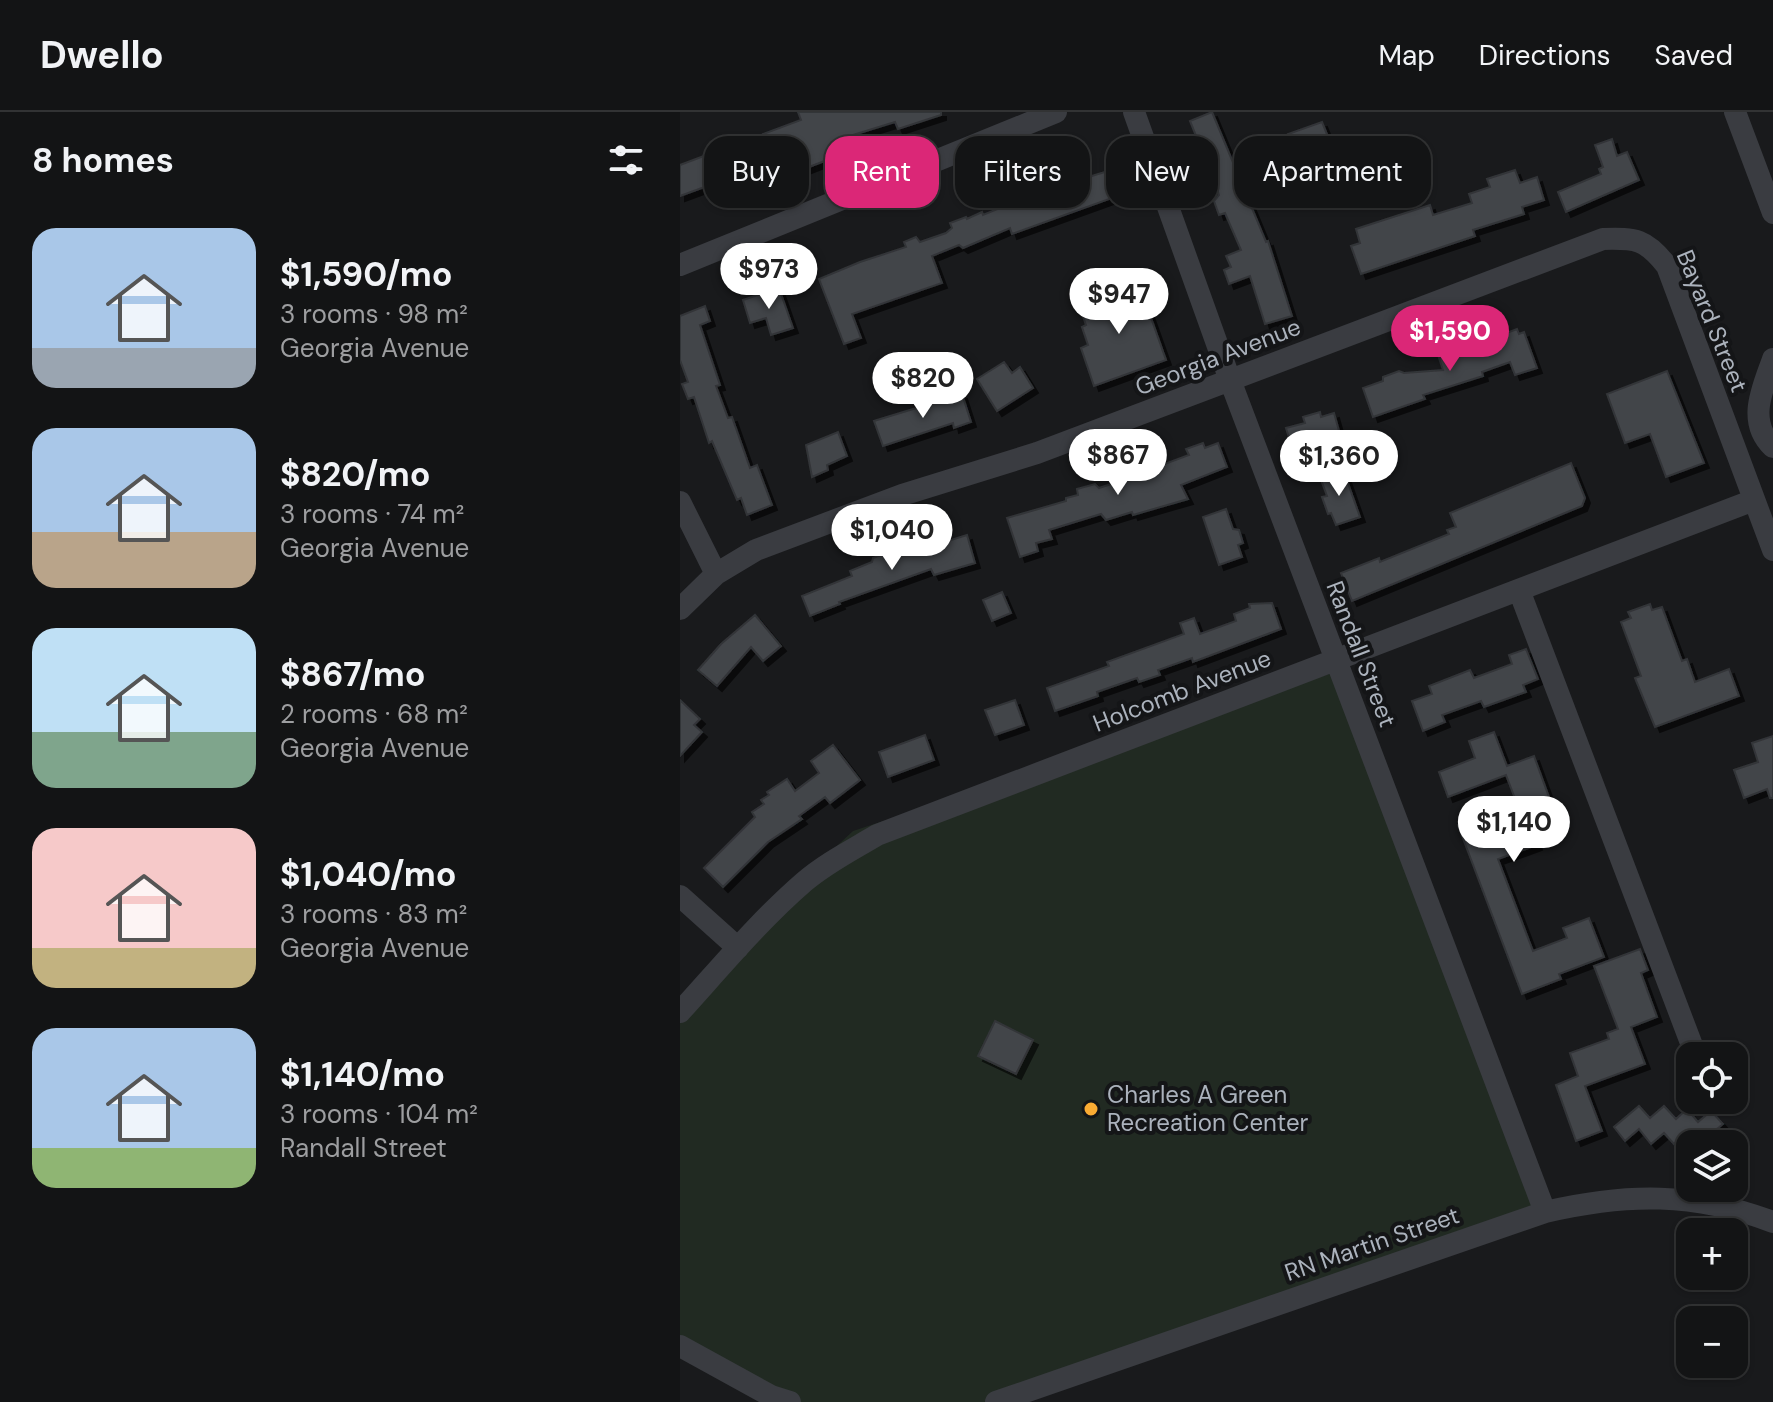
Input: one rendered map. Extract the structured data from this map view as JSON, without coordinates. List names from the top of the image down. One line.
{"streets":{"street":["Bayard Street","Georgia Avenue","Randall Street","Holcomb Avenue","RN Martin Street"]},"crossings":[["Bayard Street","Georgia Avenue"],["Bayard Street","Holcomb Avenue"],["Georgia Avenue","Randall Street"],["Randall Street","Holcomb Avenue"],["Randall Street","RN Martin Street"]],"places":["Charles A Green Recreation Center"],"page":{"header":"Dwello","nav":["Map","Directions","Saved"],"heading":"8 homes","chip":["Buy","Rent","Filters","New","Apartment"],"list":[{"name":"$1,590/mo","note":"3 rooms · 98 m² · Georgia Avenue"},{"name":"$820/mo","note":"3 rooms · 74 m² · Georgia Avenue"},{"name":"$867/mo","note":"2 rooms · 68 m² · Georgia Avenue"},{"name":"$1,040/mo","note":"3 rooms · 83 m² · Georgia Avenue"},{"name":"$1,140/mo","note":"3 rooms · 104 m² · Randall Street"}],"price":["$973","$947","$1,590","$820","$867","$1,360","$1,040","$1,140"],"map_buttons":["+","−"]}}
